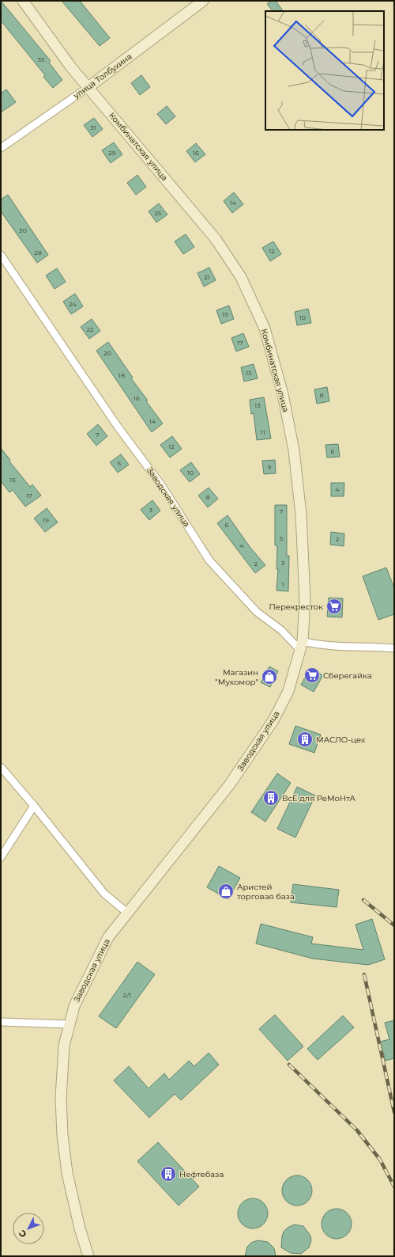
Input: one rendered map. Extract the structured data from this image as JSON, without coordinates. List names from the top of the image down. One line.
{"streets":{"main road":["улица Толбухина","Комбинатская улица","Заводская улица"]},"crossings":[["улица Толбухина","Комбинатская улица"],["Комбинатская улица","Заводская улица"]],"places":{"supermarket":["Перекресток","Сберегайка"],"shop":["Магазин \"Мухомор\"","Аристей торговая база"],"building":["МАСЛО-цех","ВсЁ для РеМоНтА","Нефтебаза"]},"house_numbers":["35","31","29","16","14","25","30","12","28","21","24","19","10","22","17","20","15","18","8","16","13","14","11","7","12","6","5","9","10","15","4","17","8","3","7","19","6","5","2","4","3","2","1","2/1"],"north":"bottom left"}
